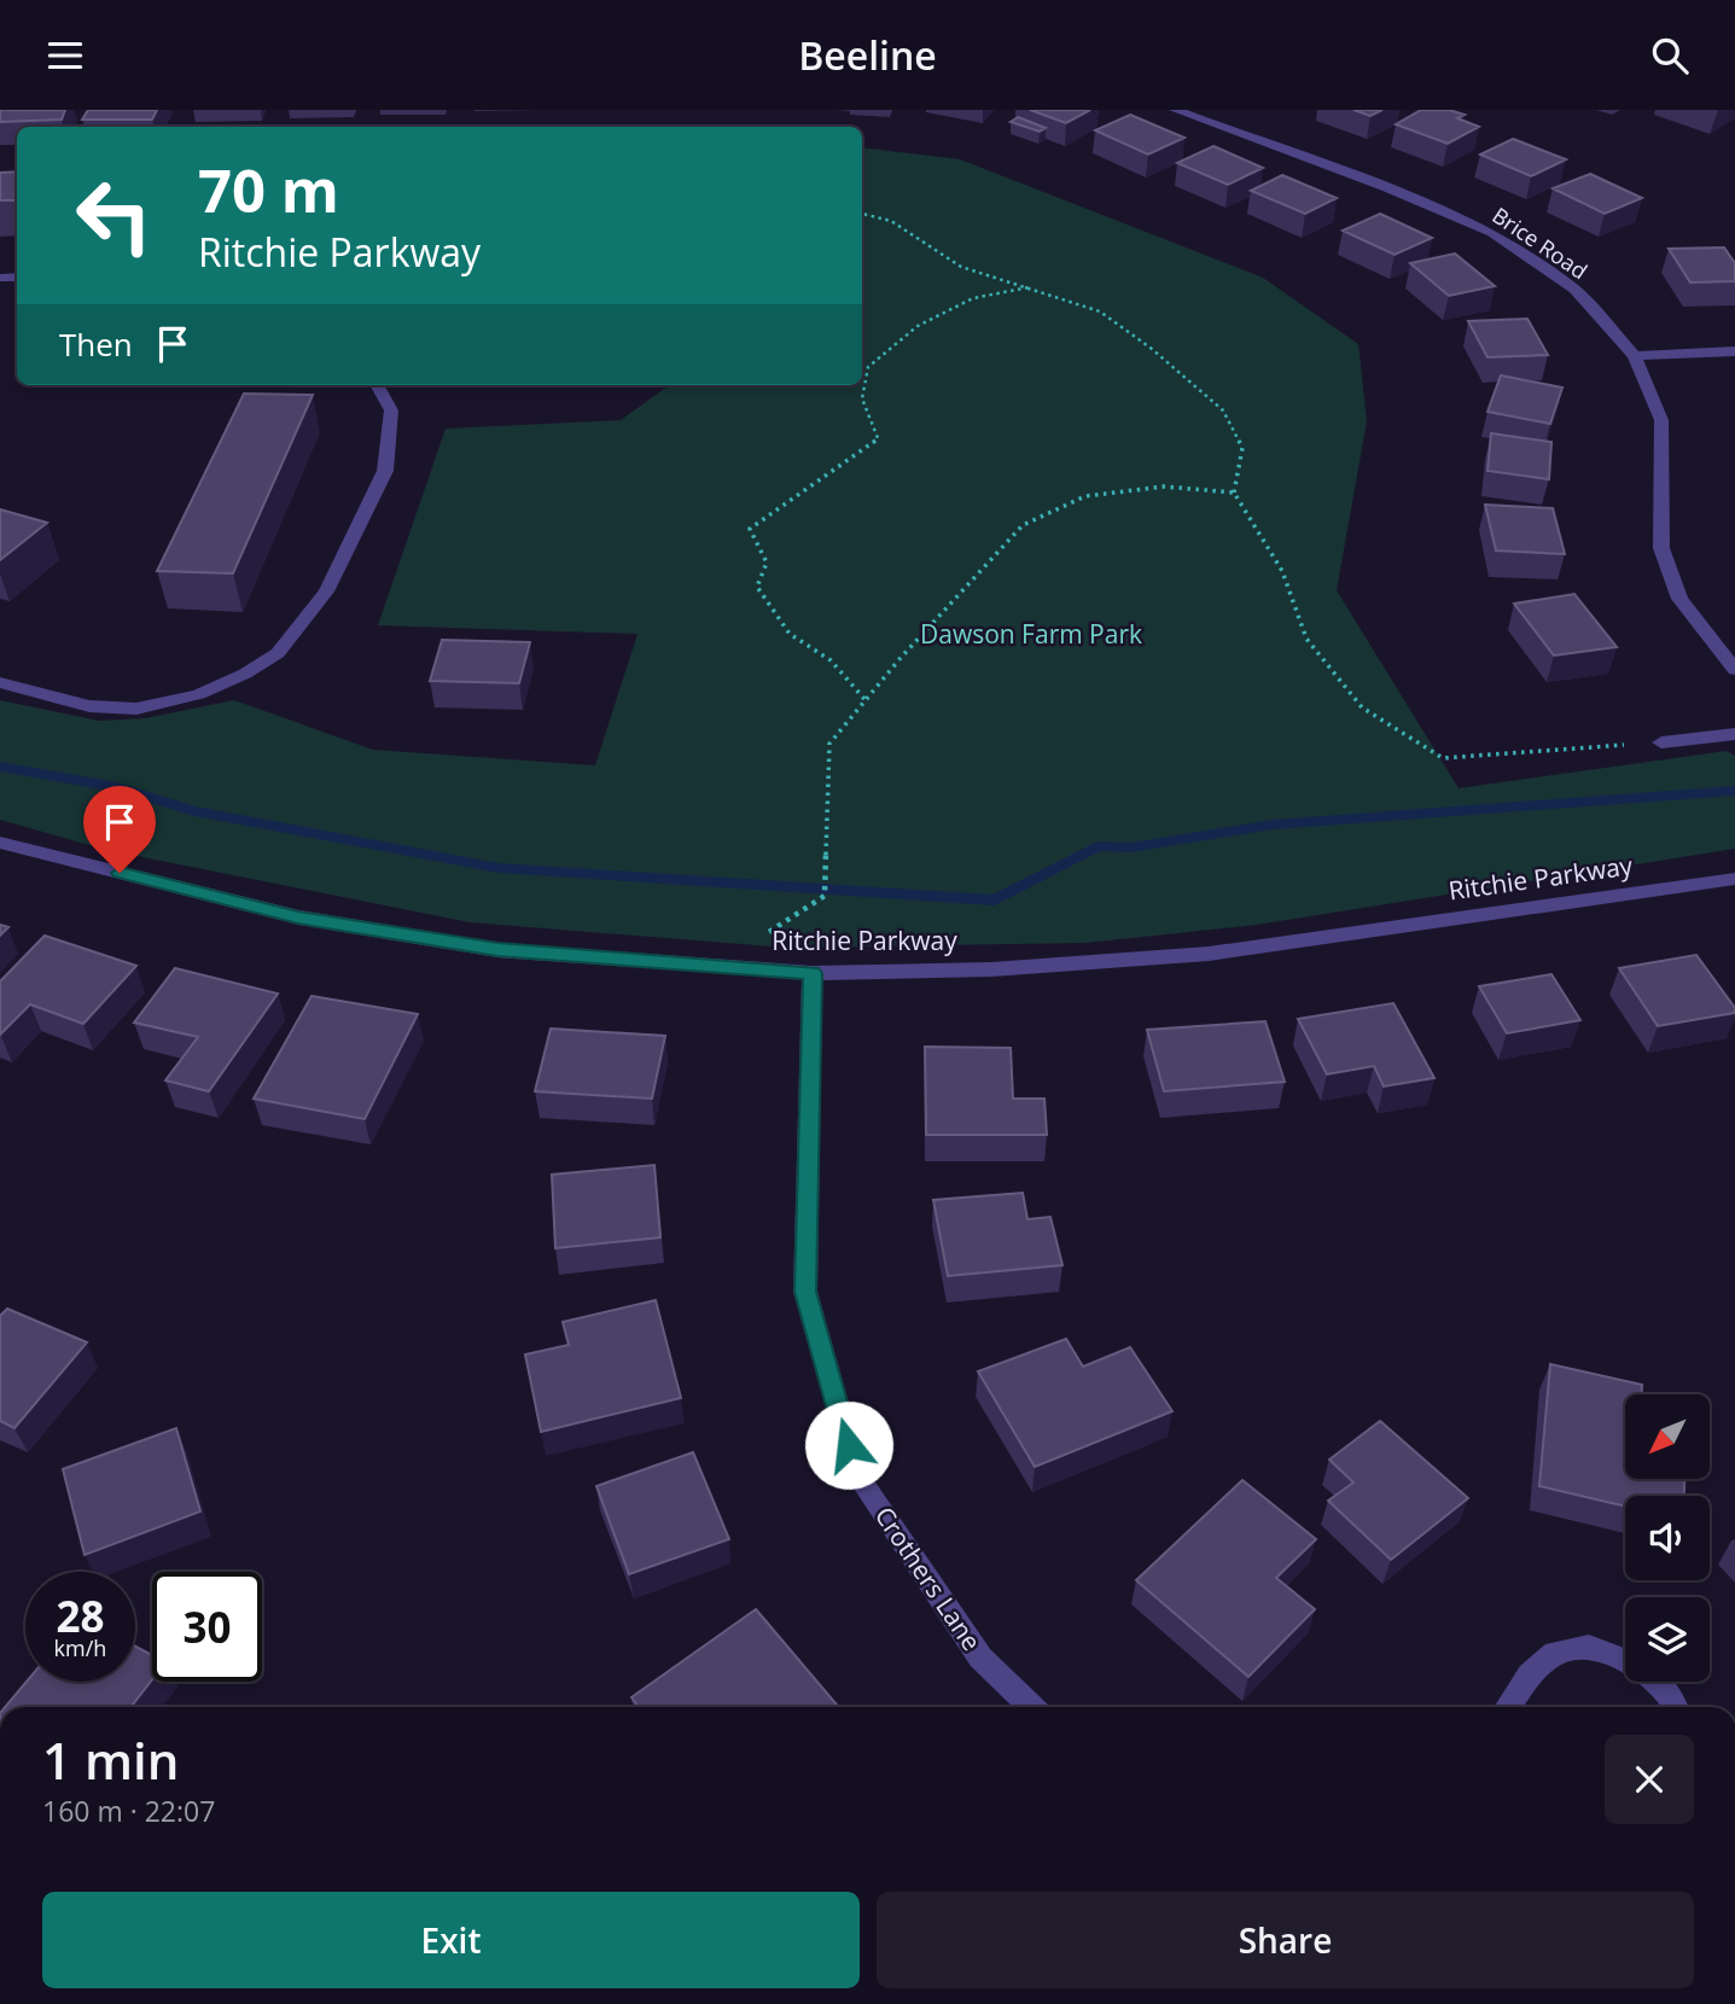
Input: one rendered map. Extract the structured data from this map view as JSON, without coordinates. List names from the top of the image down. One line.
{"streets":{"street":["Brice Road","Ritchie Parkway","Crothers Lane"]},"crossings":[["Ritchie Parkway","Crothers Lane"]],"parks":["Dawson Farm Park"],"north":"bottom left","page":{"header":"Beeline","turn":["70 m","Ritchie Parkway"],"then":"Then","speed":"28 km/h","limit":"30","heading":["1 min","160 m · 22:07"],"buttons":["Exit","Share"]}}
